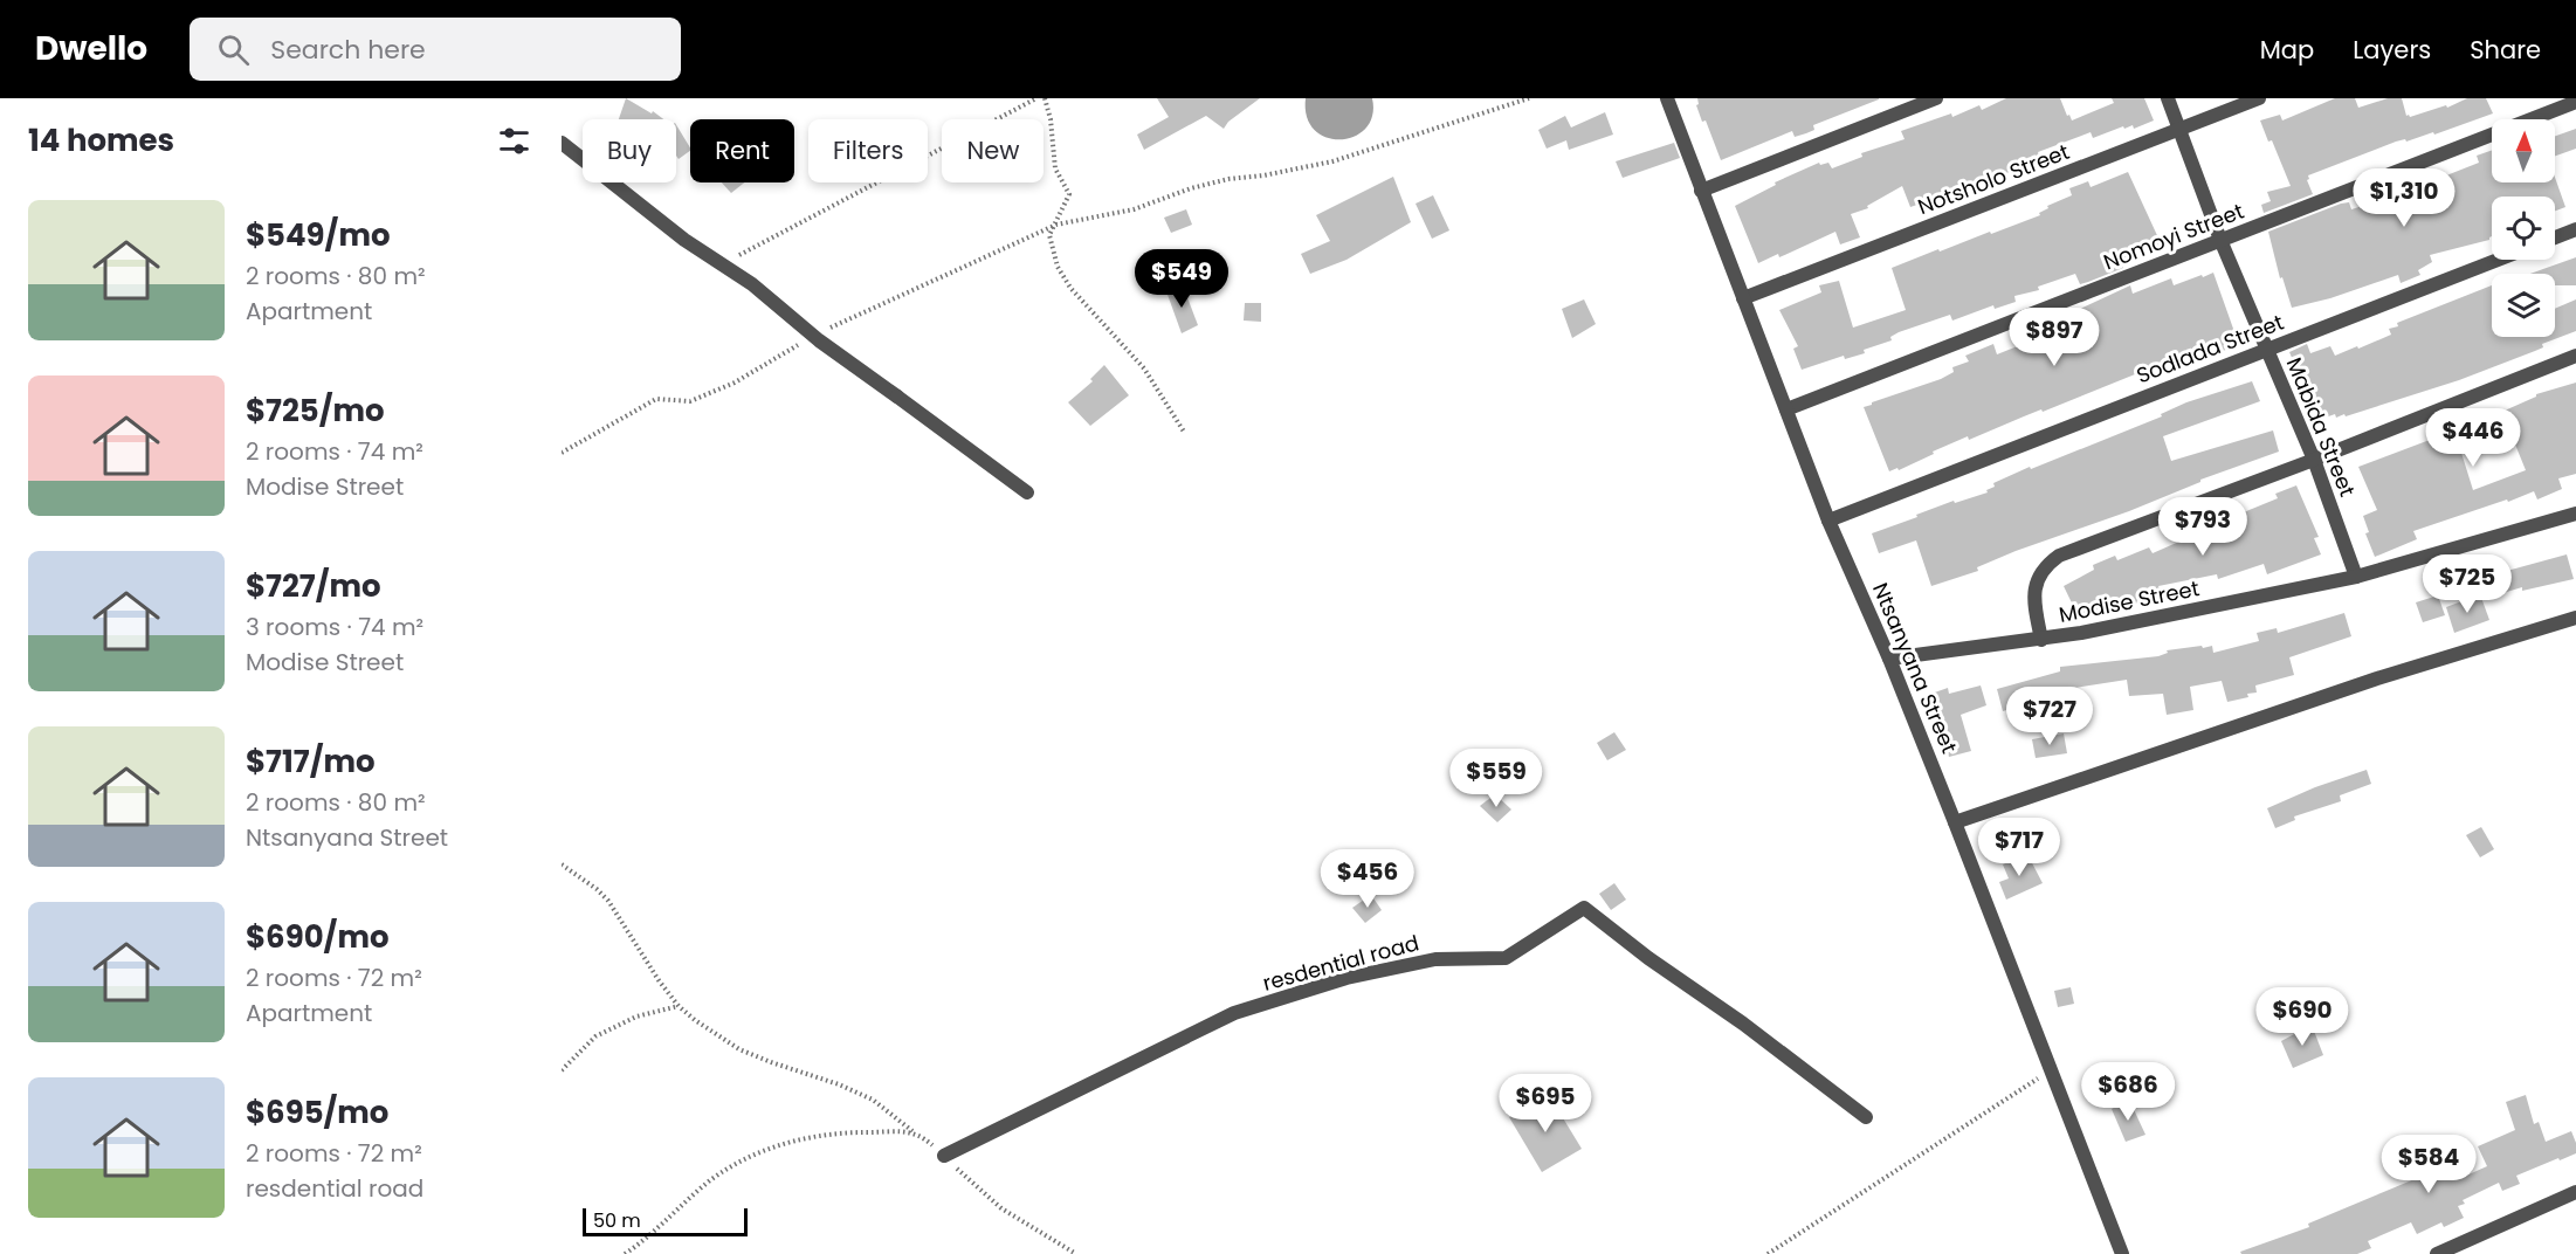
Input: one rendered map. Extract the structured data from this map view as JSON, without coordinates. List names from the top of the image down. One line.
{"streets":{"street":["Notsholo Street","Nomoyi Street","Sodlada Street","Mabida Street","Modise Street","Ntsanyana Street","resdential road"]},"crossings":[["Notsholo Street","Mabida Street"],["Notsholo Street","Ntsanyana Street"],["Nomoyi Street","Mabida Street"],["Nomoyi Street","Ntsanyana Street"],["Sodlada Street","Mabida Street"],["Sodlada Street","Ntsanyana Street"],["Mabida Street","Modise Street"],["Modise Street","Ntsanyana Street"]],"scale_bar":"50 m","north":"top","page":{"header":"Dwello","search":"Search here","nav":["Map","Layers","Share"],"heading":"14 homes","chip":["Buy","Rent","Filters","New"],"price":["$1,310","$549","$897","$446","$793","$725","$727","$559","$717","$456","$690","$686","$695","$584"],"list":[{"name":"$549/mo","note":"2 rooms · 80 m² · Apartment"},{"name":"$725/mo","note":"2 rooms · 74 m² · Modise Street"},{"name":"$727/mo","note":"3 rooms · 74 m² · Modise Street"},{"name":"$717/mo","note":"2 rooms · 80 m² · Ntsanyana Street"},{"name":"$690/mo","note":"2 rooms · 72 m² · Apartment"},{"name":"$695/mo","note":"2 rooms · 72 m² · resdential road"}],"scale":"50 m"}}
